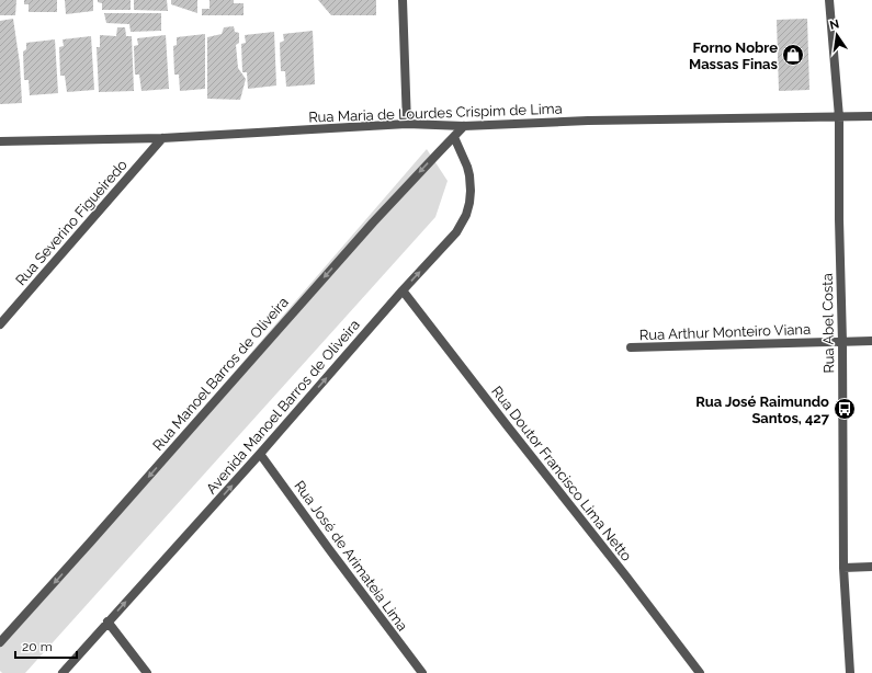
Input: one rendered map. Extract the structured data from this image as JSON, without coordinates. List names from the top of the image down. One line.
{"streets":{"street":["Rua Maria de Lourdes Crispim de Lima","Rua Severino Figueiredo","Rua Abel Costa","Rua Arthur Monteiro Viana","Rua Manoel Barros de Oliveira","Avenida Manoel Barros de Oliveira","Rua Doutor Francisco Lima Netto","Rua José de Arimateia Lima"]},"crossings":[["Rua Maria de Lourdes Crispim de Lima","Rua Severino Figueiredo"],["Rua Maria de Lourdes Crispim de Lima","Rua Abel Costa"],["Rua Maria de Lourdes Crispim de Lima","Rua Manoel Barros de Oliveira"],["Rua Abel Costa","Rua Arthur Monteiro Viana"],["Rua Manoel Barros de Oliveira","Avenida Manoel Barros de Oliveira"],["Avenida Manoel Barros de Oliveira","Rua Doutor Francisco Lima Netto"],["Avenida Manoel Barros de Oliveira","Rua José de Arimateia Lima"]],"one_way":["Rua Manoel Barros de Oliveira","Avenida Manoel Barros de Oliveira"],"places":{"shop":["Forno Nobre Massas Finas"],"bus stop":["Rua José Raimundo Santos, 427"]},"scale_bar":"20 m","north":"top"}
